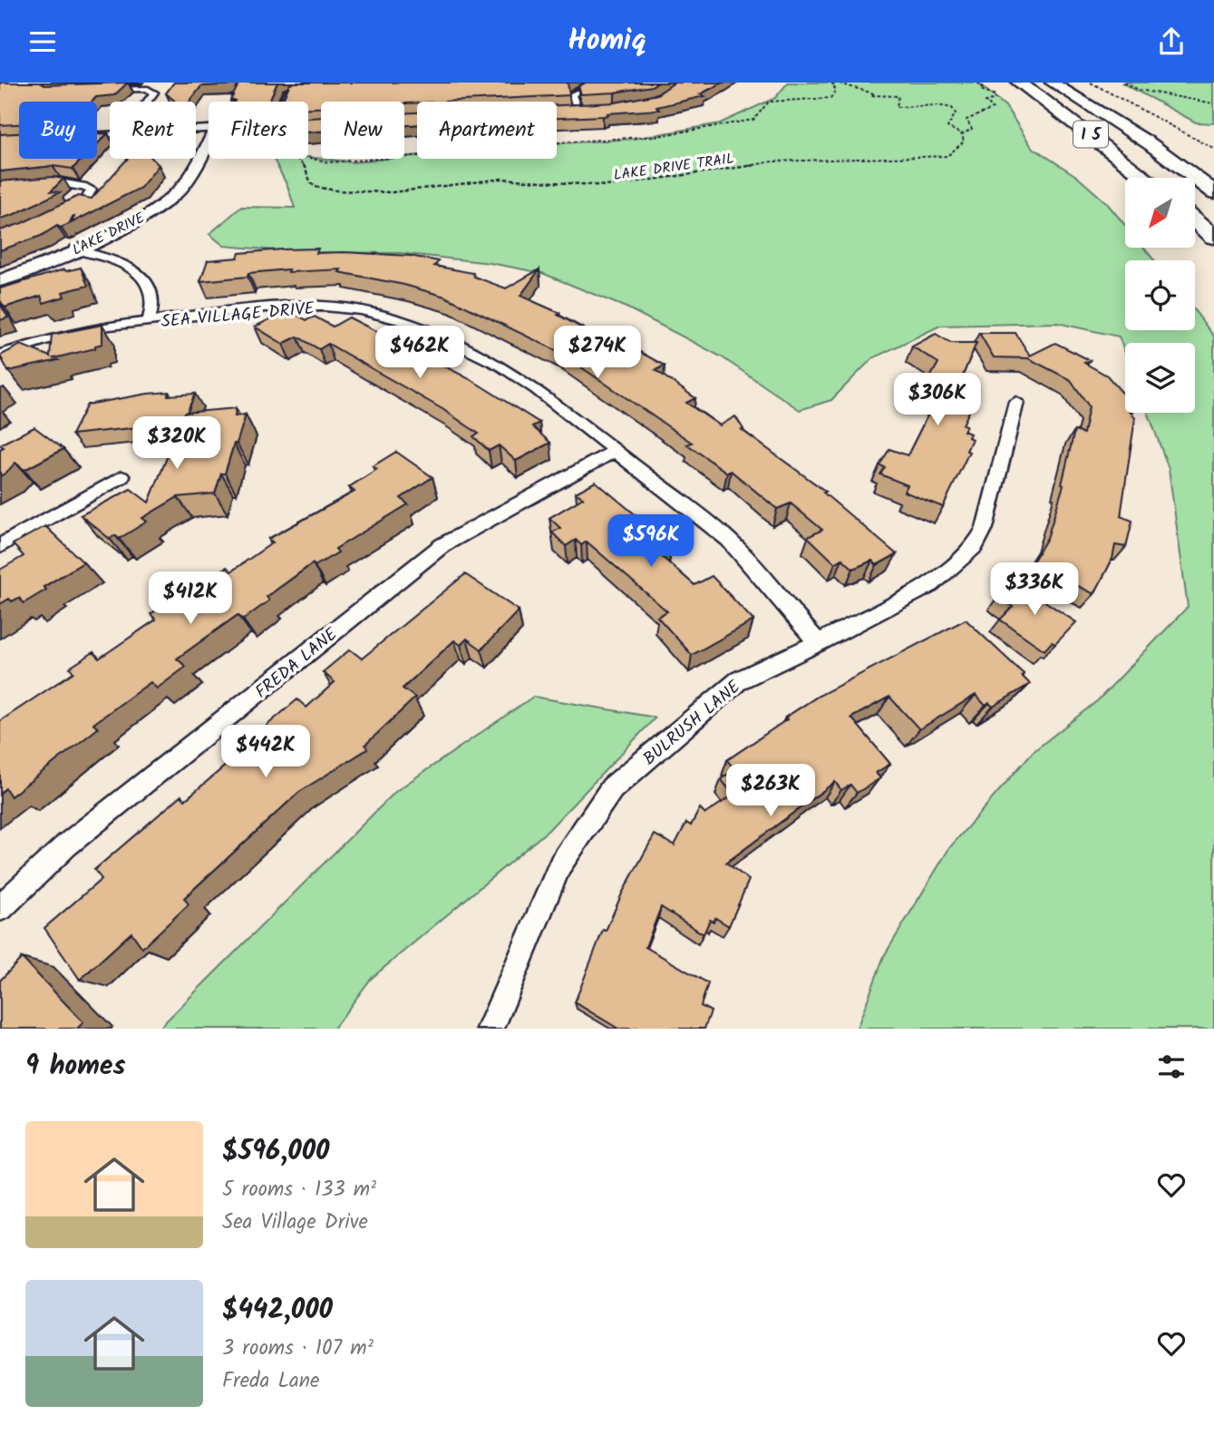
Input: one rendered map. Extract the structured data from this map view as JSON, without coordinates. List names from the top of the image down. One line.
{"streets":{"highway":["I 5"],"street":["LAKE DRIVE","SEA VILLAGE DRIVE","FREDA LANE","BULRUSH LANE"],"path":["LAKE DRIVE TRAIL"]},"crossings":[["SEA VILLAGE DRIVE","FREDA LANE"],["SEA VILLAGE DRIVE","BULRUSH LANE"]],"north":"bottom left","page":{"header":"Homiq","chip":["Buy","Rent","Filters","New","Apartment"],"price":["$462K","$274K","$306K","$320K","$596K","$336K","$412K","$442K","$263K"],"heading":"9 homes","list":[{"name":"$596,000","note":"5 rooms · 133 m² · Sea Village Drive"},{"name":"$442,000","note":"3 rooms · 107 m² · Freda Lane"}]}}
